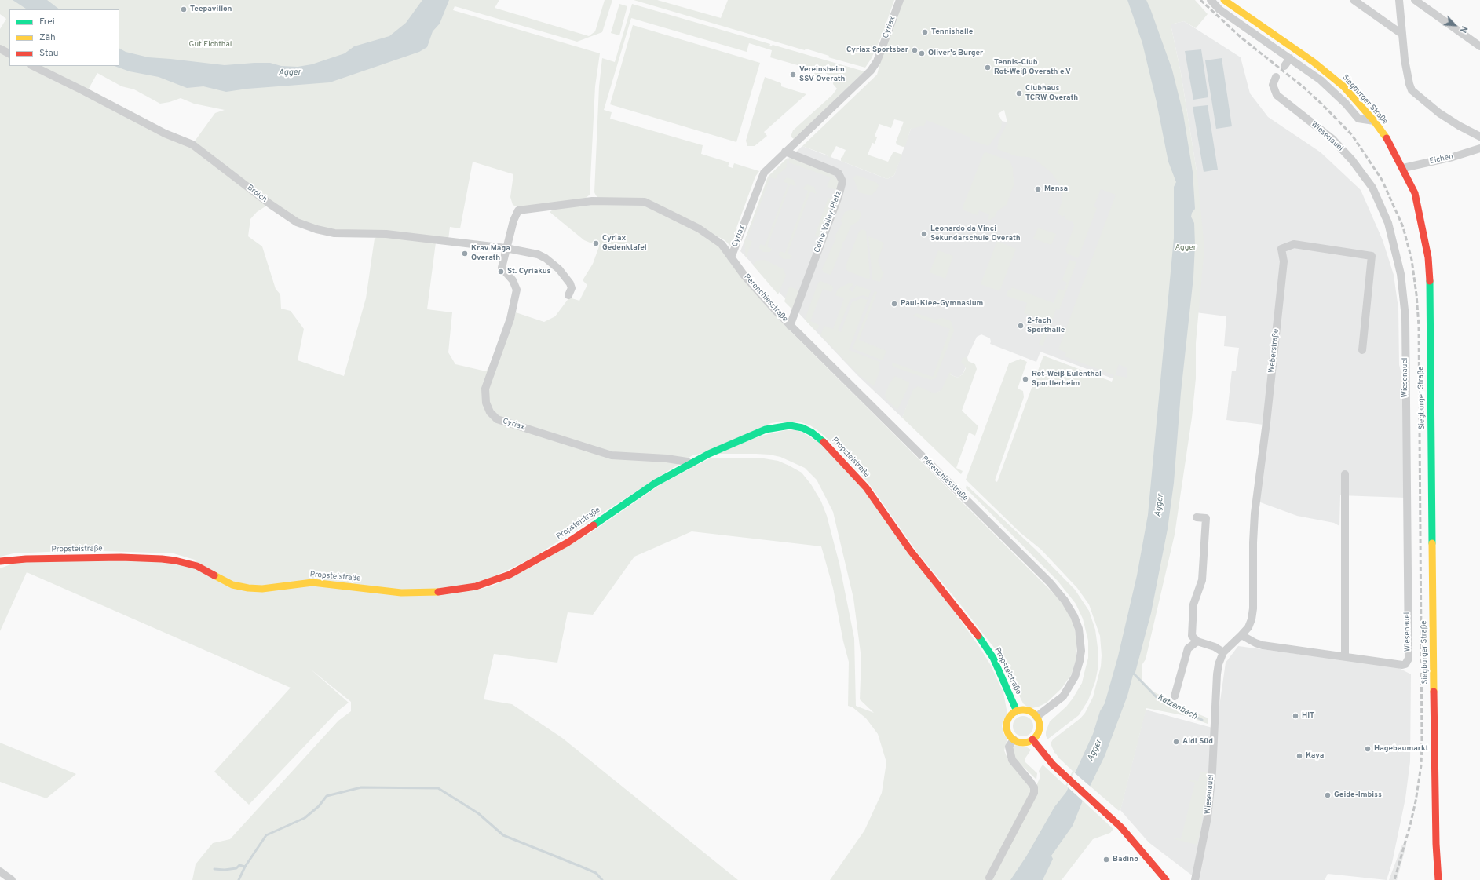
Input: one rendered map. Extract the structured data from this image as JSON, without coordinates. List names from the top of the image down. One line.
{"streets":{"street":["Cyriax","Siegburger Straße","Wiesenauel","Eichen","Broich","Colne-Valley-Platz","Pérenchiesstraße","Weberstraße","Propsteistraße"]},"crossings":[["Cyriax","Broich"],["Cyriax","Colne-Valley-Platz"],["Cyriax","Pérenchiesstraße"],["Cyriax","Propsteistraße"],["Siegburger Straße","Eichen"],["Wiesenauel","Weberstraße"],["Colne-Valley-Platz","Pérenchiesstraße"],["Pérenchiesstraße","Propsteistraße"]],"water":["Agger","Katzenbach"],"parks":["Gut Eichthal","Agger"],"places":["Teepavillon","Tennishalle","Cyriax Sportsbar","Oliver's Burger","Tennis-Club Rot-Weiß Overath e.V","Vereinsheim SSV Overath","Clubhaus TCRW Overath","Mensa","Leonardo da Vinci Sekundarschule Overath","Cyriax Gedenktafel","Krav Maga Overath","St. Cyriakus","Paul-Klee-Gymnasium","2-fach Sporthalle","Rot-Weiß Eulenthal Sportlerheim","HIT","Aldi Süd","Hagebaumarkt","Kaya","Geide-Imbiss","Badino"],"legend":["Frei","Zäh","Stau"],"north":"bottom right"}
